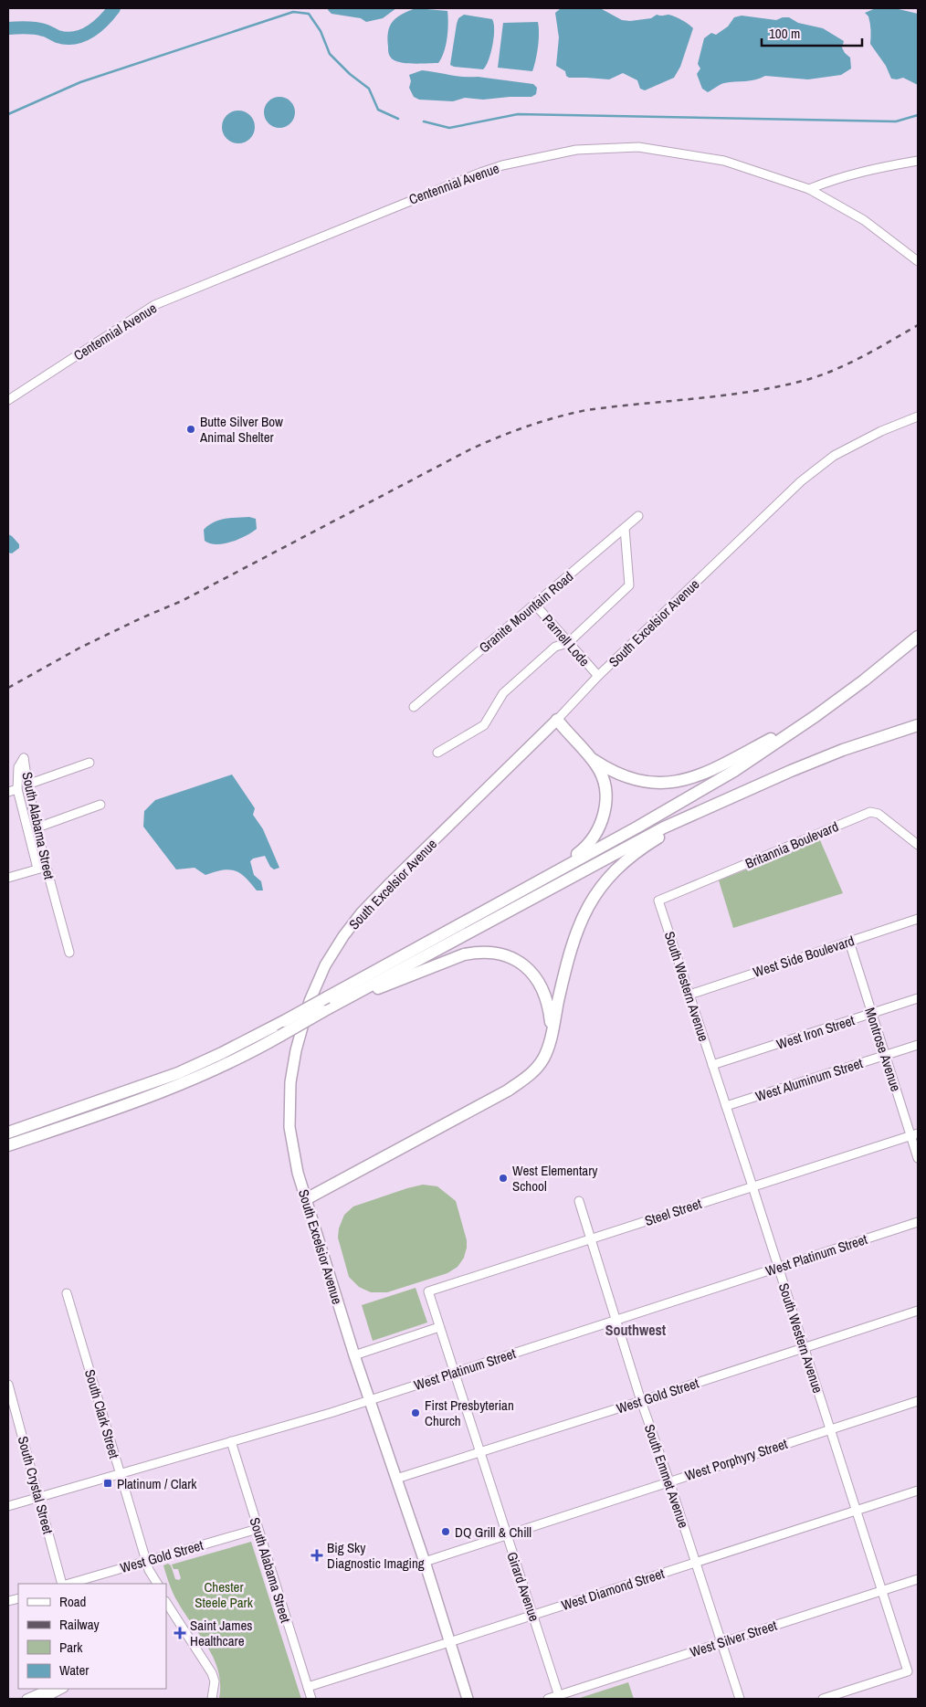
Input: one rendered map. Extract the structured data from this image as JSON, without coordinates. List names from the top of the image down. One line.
{"streets":{"main road":["South Excelsior Avenue"],"street":["Centennial Avenue","Granite Mountain Road","Parnell Lode","South Alabama Street","Britannia Boulevard","West Side Boulevard","South Western Avenue","West Iron Street","Montrose Avenue","West Aluminum Street","Steel Street","West Platinum Street","West Gold Street","South Clark Street","West Porphyry Street","South Emmet Avenue","South Crystal Street","Girard Avenue","West Diamond Street","West Silver Street"]},"crossings":[["Granite Mountain Road","Parnell Lode"],["South Excelsior Avenue","Parnell Lode"],["South Excelsior Avenue","West Platinum Street"],["South Excelsior Avenue","West Gold Street"],["South Excelsior Avenue","West Porphyry Street"],["South Excelsior Avenue","West Diamond Street"],["South Alabama Street","West Platinum Street"],["South Alabama Street","West Gold Street"],["South Alabama Street","West Diamond Street"],["Britannia Boulevard","South Western Avenue"],["West Side Boulevard","South Western Avenue"],["West Side Boulevard","Montrose Avenue"],["South Western Avenue","West Iron Street"],["South Western Avenue","West Aluminum Street"],["South Western Avenue","Steel Street"],["South Western Avenue","West Platinum Street"],["South Western Avenue","West Gold Street"],["South Western Avenue","West Porphyry Street"],["South Western Avenue","West Diamond Street"],["South Western Avenue","West Silver Street"],["West Iron Street","Montrose Avenue"],["Montrose Avenue","West Aluminum Street"],["Montrose Avenue","Steel Street"],["Steel Street","South Emmet Avenue"],["Steel Street","Girard Avenue"],["West Platinum Street","South Clark Street"],["West Platinum Street","South Emmet Avenue"],["West Platinum Street","South Crystal Street"],["West Platinum Street","Girard Avenue"],["West Gold Street","South Clark Street"],["West Gold Street","South Emmet Avenue"],["West Gold Street","Girard Avenue"],["West Porphyry Street","South Emmet Avenue"],["West Porphyry Street","Girard Avenue"],["South Emmet Avenue","West Diamond Street"],["South Emmet Avenue","West Silver Street"],["Girard Avenue","West Diamond Street"],["Girard Avenue","West Silver Street"]],"districts":["Southwest"],"parks":["Chester Steele Park"],"places":{"other":["Butte Silver Bow Animal Shelter","West Elementary School","First Presbyterian Church","DQ Grill & Chill"],"transit":["Platinum / Clark"],"health":["Big Sky Diagnostic Imaging","Saint James Healthcare"]},"legend":["Road","Railway","Park","Water"],"scale_bar":"100 m"}
